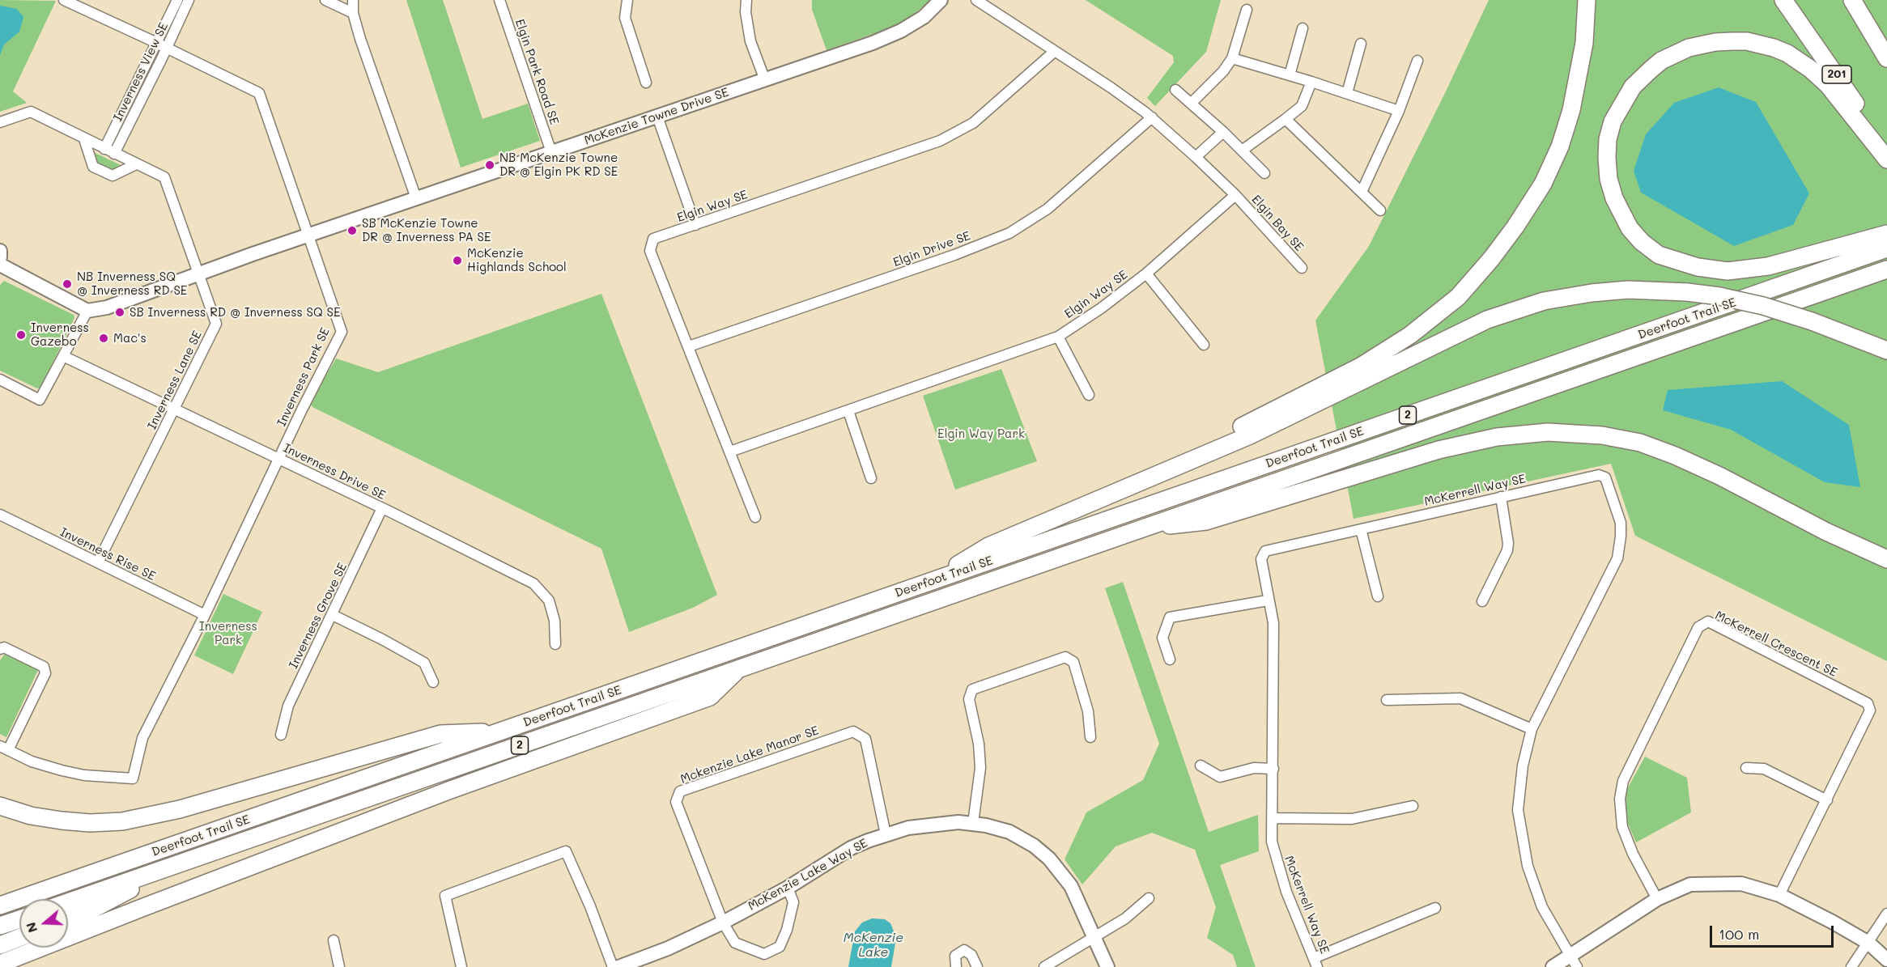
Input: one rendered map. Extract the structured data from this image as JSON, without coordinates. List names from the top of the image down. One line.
{"streets":{"highway":["201","Deerfoot Trail SE","2"],"street":["Inverness View SE","Elgin Park Road SE","McKenzie Towne Drive SE","Elgin Way SE","Elgin Bay SE","Elgin Drive SE","Inverness Park SE","Inverness Lane SE","Inverness Drive SE","McKerrell Way SE","Inverness Rise SE","Inverness Grove SE","McKerrell Crescent SE","Mckenzie Lake Manor SE","McKenzie Lake Way SE"]},"crossings":[["Inverness View SE","Inverness Park SE"],["Inverness View SE","Inverness Lane SE"],["Elgin Park Road SE","McKenzie Towne Drive SE"],["McKenzie Towne Drive SE","Inverness Park SE"],["McKenzie Towne Drive SE","Inverness Lane SE"],["Elgin Way SE","Elgin Bay SE"],["Elgin Way SE","Elgin Drive SE"],["Inverness Park SE","Inverness Drive SE"],["Inverness Park SE","Inverness Rise SE"],["Inverness Lane SE","Inverness Drive SE"],["Inverness Lane SE","Inverness Rise SE"],["Inverness Drive SE","Inverness Grove SE"],["Mckenzie Lake Manor SE","McKenzie Lake Way SE"]],"water":["McKenzie Lake"],"parks":["Elgin Way Park","Inverness Park"],"places":["NB McKenzie Towne DR @ Elgin PK RD SE","SB McKenzie Towne DR @ Inverness PA SE","McKenzie Highlands School","NB Inverness SQ @ Inverness RD SE","SB Inverness RD @ Inverness SQ SE","Inverness Gazebo","Mac's"],"scale_bar":"100 m","north":"left"}
